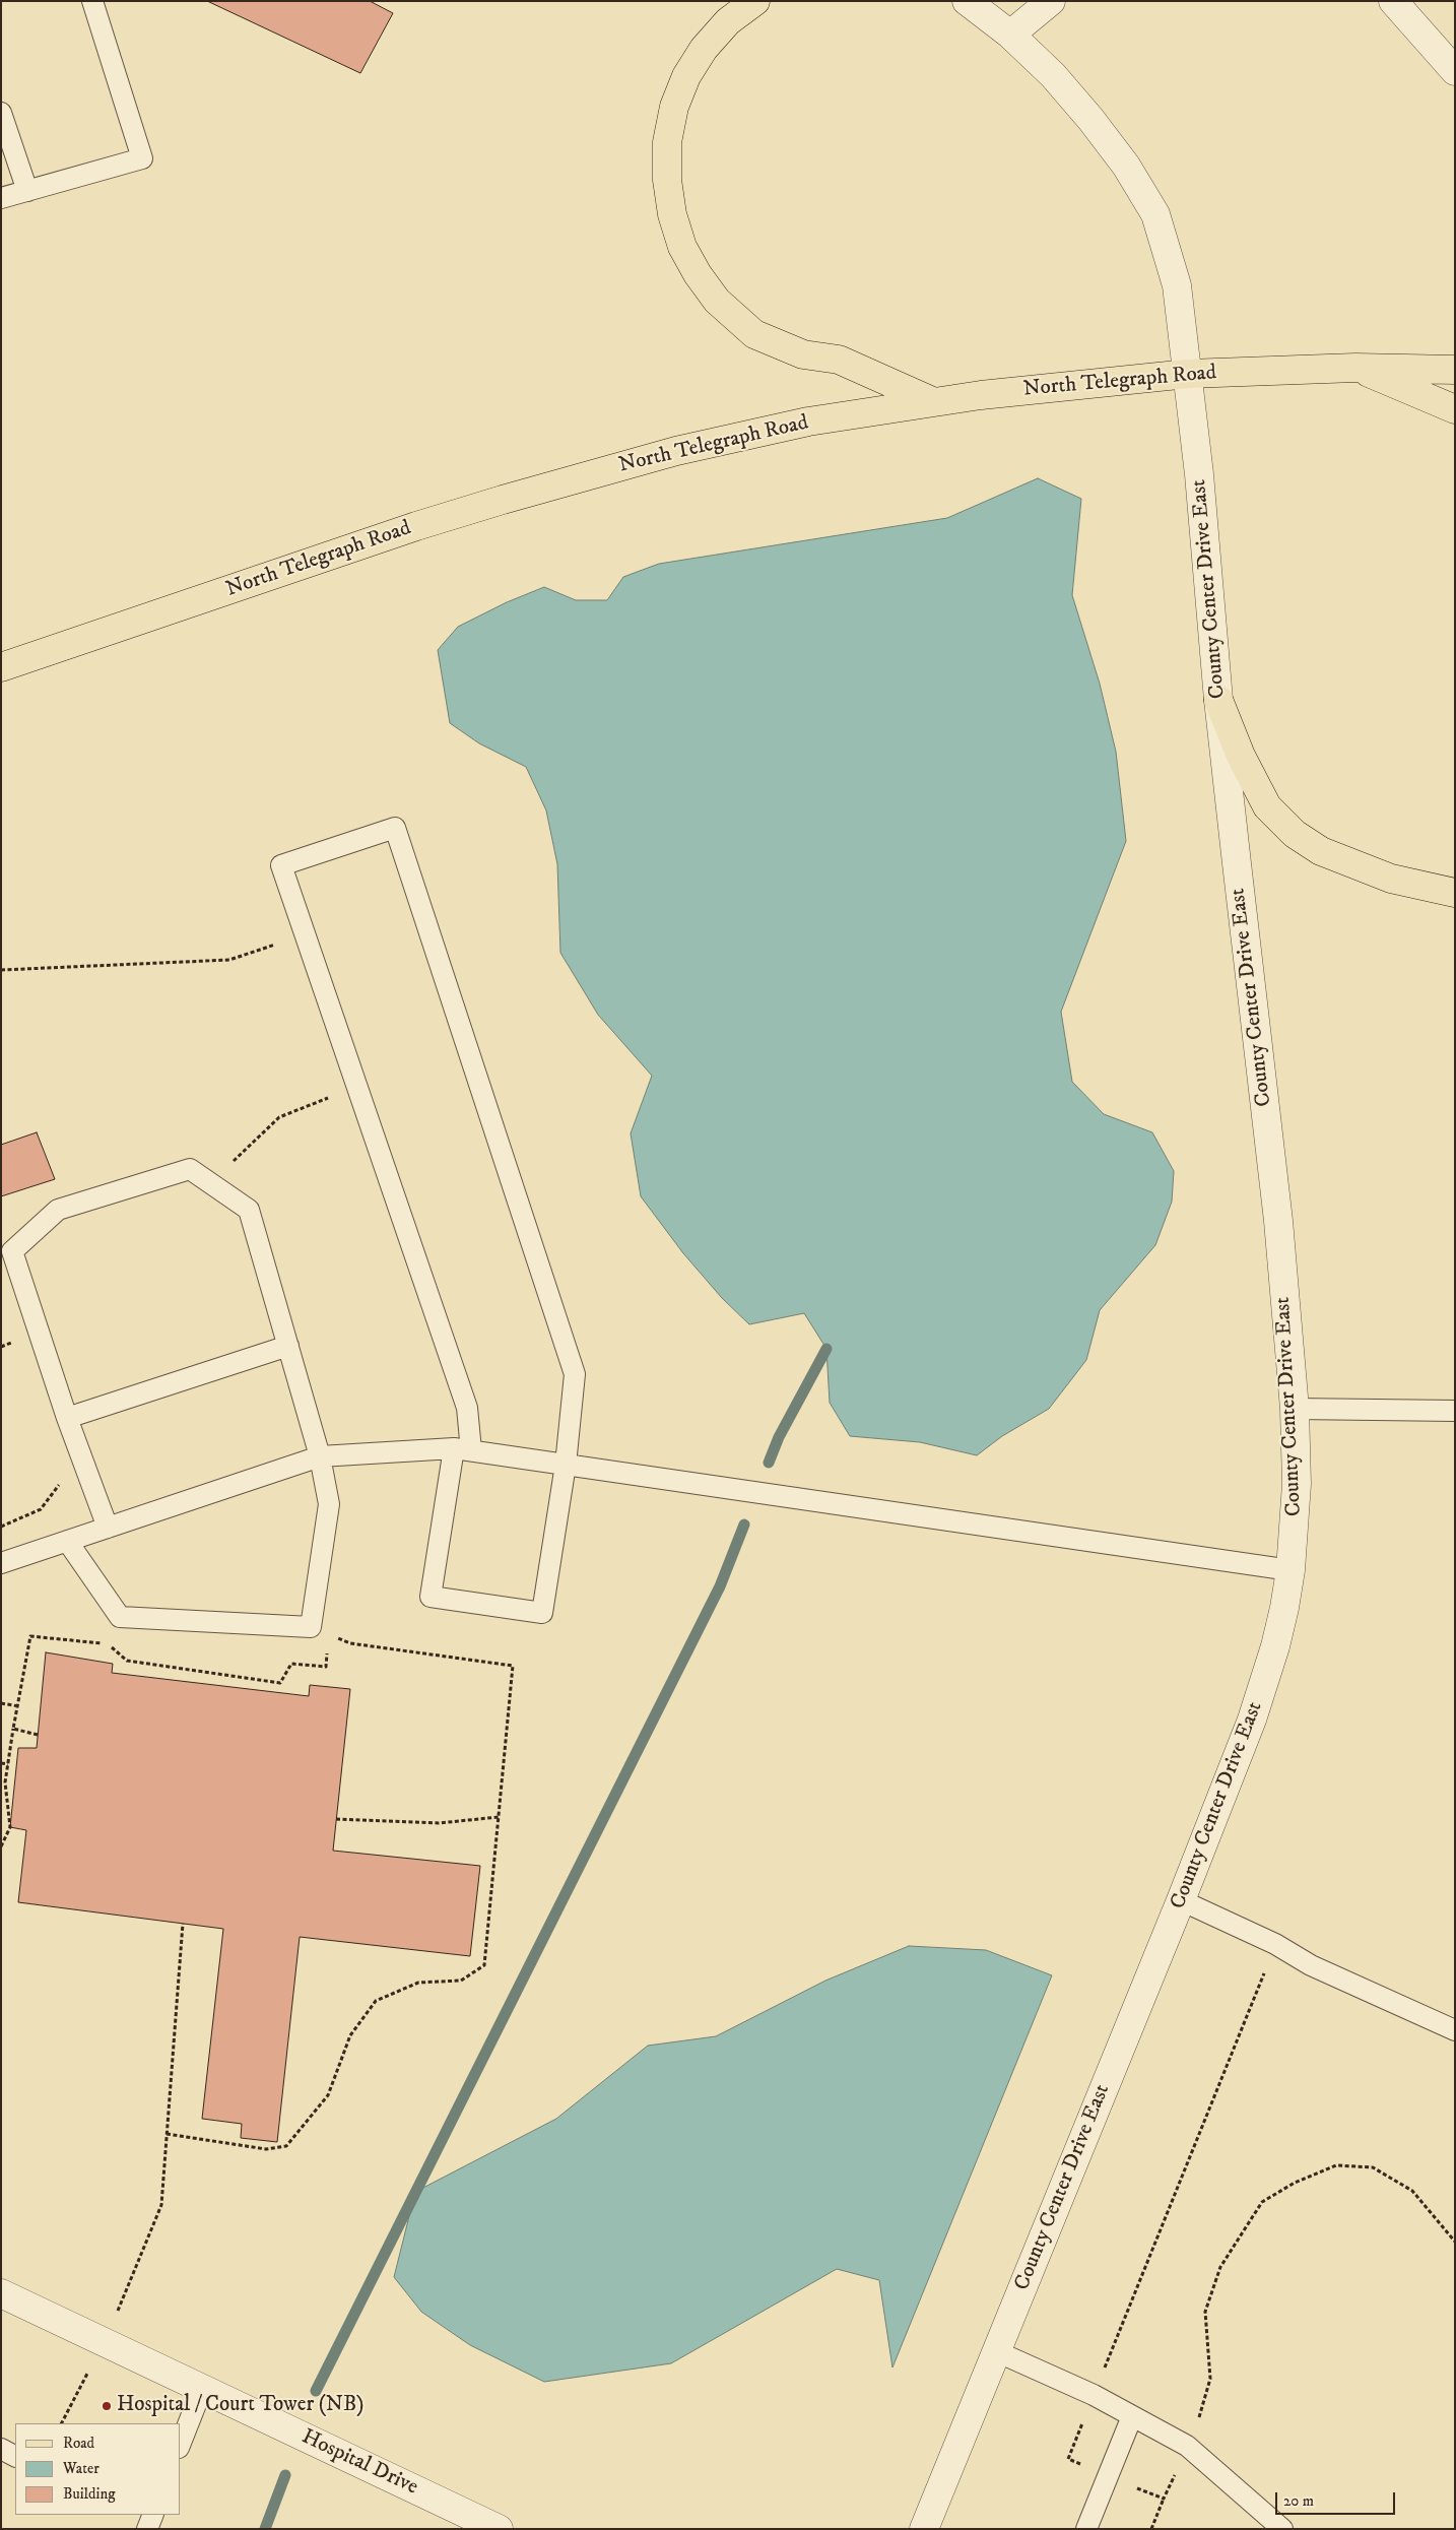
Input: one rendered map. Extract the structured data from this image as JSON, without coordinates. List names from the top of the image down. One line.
{"streets":{"main road":["North Telegraph Road"],"street":["County Center Drive East","Hospital Drive"]},"crossings":[["North Telegraph Road","County Center Drive East"]],"places":["Hospital / Court Tower (NB)"],"legend":["Road","Water","Building"],"scale_bar":"20 m"}
